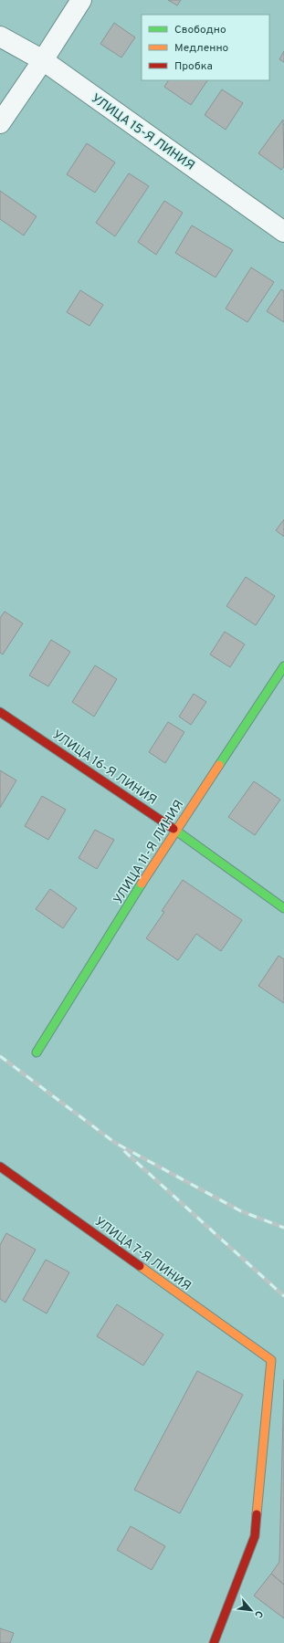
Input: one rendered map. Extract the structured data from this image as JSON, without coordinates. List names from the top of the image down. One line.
{"streets":{"street":["УЛИЦА 15-Я ЛИНИЯ","УЛИЦА 16-Я ЛИНИЯ","УЛИЦА 11-Я ЛИНИЯ","УЛИЦА 7-Я ЛИНИЯ"]},"crossings":[["УЛИЦА 16-Я ЛИНИЯ","УЛИЦА 11-Я ЛИНИЯ"]],"legend":["Свободно","Медленно","Пробка"],"north":"bottom right"}
